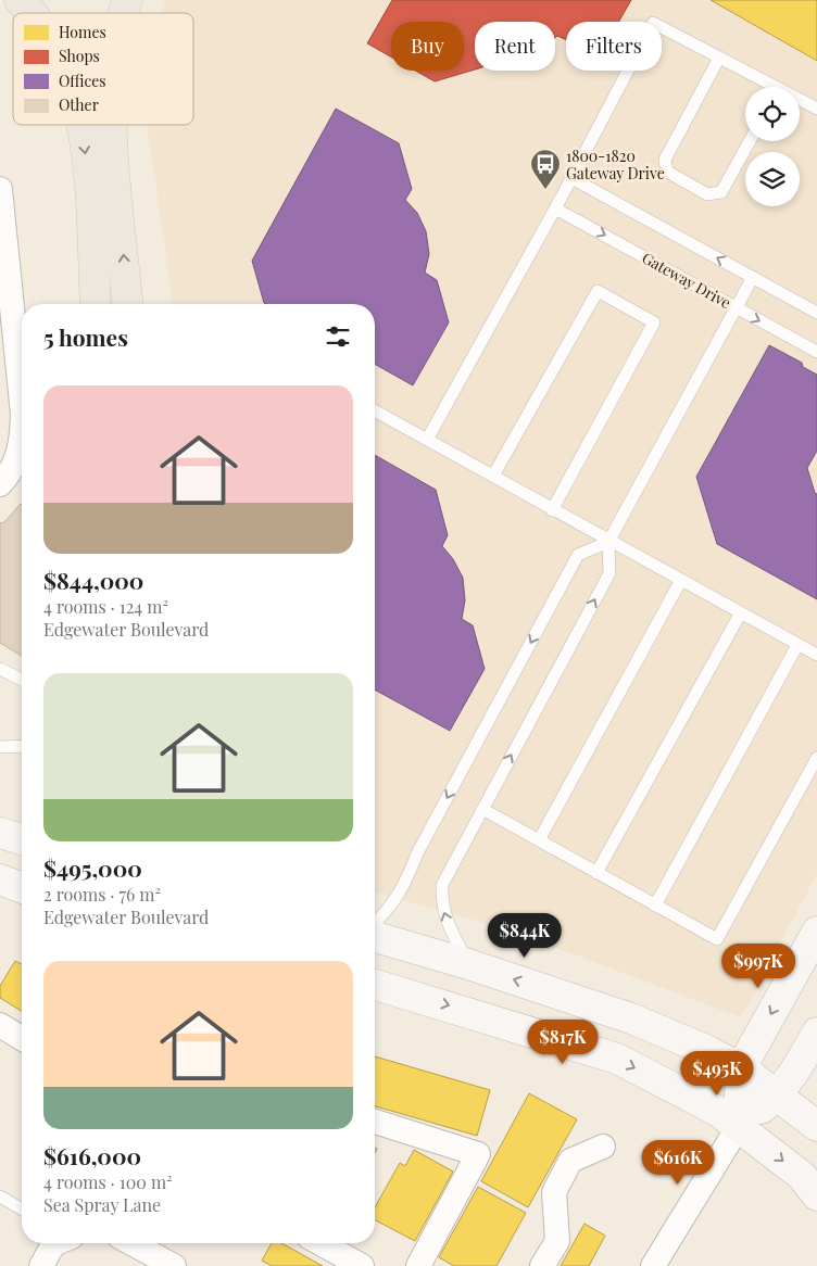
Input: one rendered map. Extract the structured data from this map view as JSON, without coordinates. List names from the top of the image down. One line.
{"streets":{"lane":["Gateway Drive"]},"places":{"bus stop":["1800-1820 Gateway Drive"]},"legend":["Homes","Shops","Offices","Other"],"page":{"chip":["Buy","Rent","Filters"],"heading":"5 homes","list":[{"name":"$844,000","note":"4 rooms · 124 m² · Edgewater Boulevard"},{"name":"$495,000","note":"2 rooms · 76 m² · Edgewater Boulevard"},{"name":"$616,000","note":"4 rooms · 100 m² · Sea Spray Lane"}],"price":["$844K","$997K","$817K","$495K","$616K"]}}
